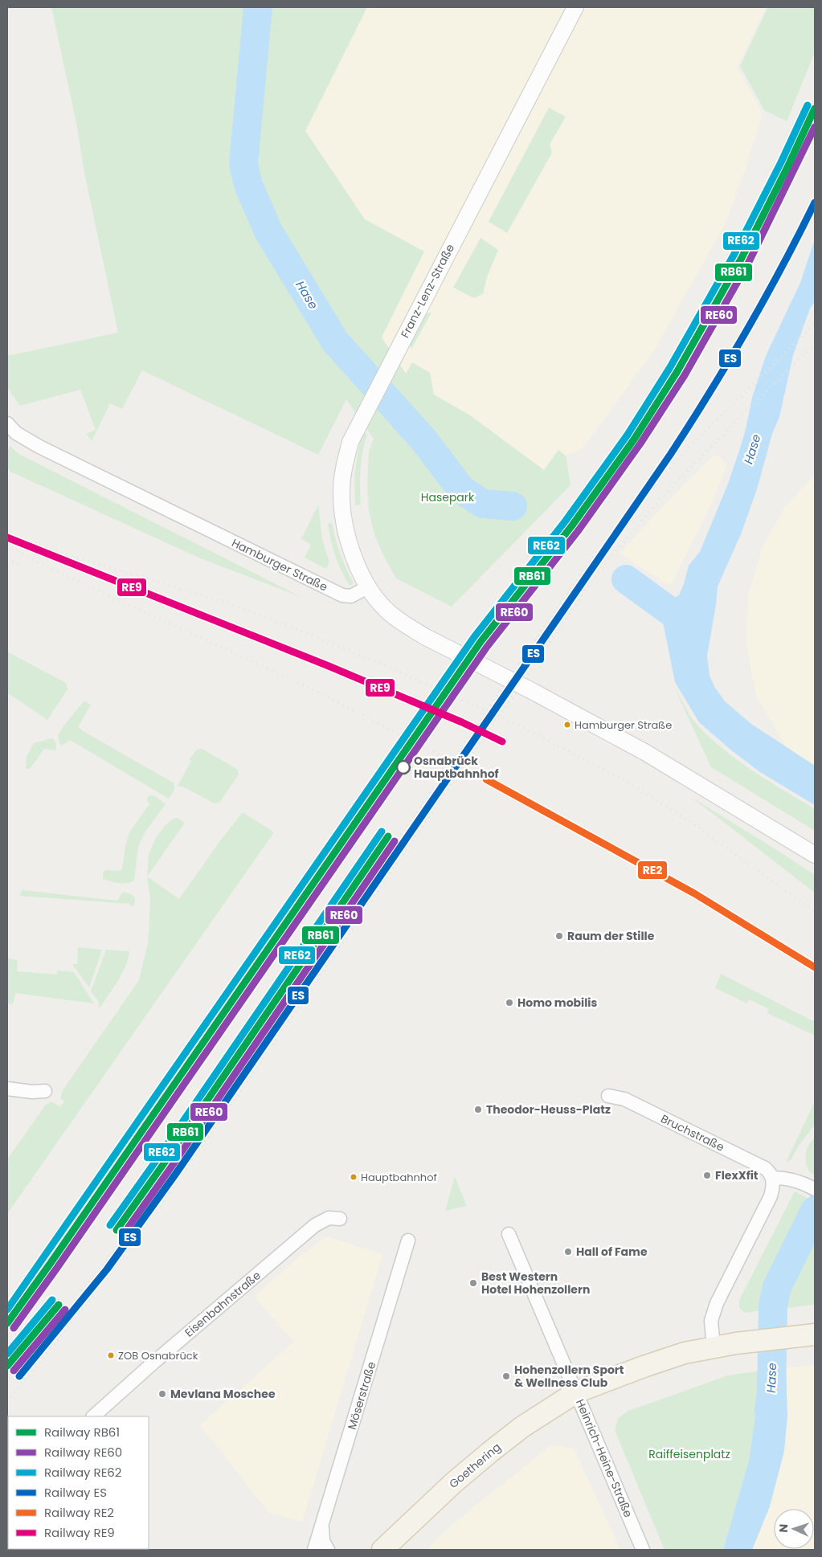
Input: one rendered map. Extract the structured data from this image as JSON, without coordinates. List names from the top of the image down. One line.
{"streets":{"main road":["Goethering"],"street":["Franz-Lenz-Straße","Hamburger Straße","Bruchstraße","Eisenbahnstraße","Möserstraße","Heinrich-Heine-Straße"]},"crossings":[["Franz-Lenz-Straße","Hamburger Straße"],["Heinrich-Heine-Straße","Goethering"]],"water":["Hase"],"parks":["Hasepark","Raiffeisenplatz"],"places":["Hamburger Straße","Osnabrück Hauptbahnhof","Raum der Stille","Homo mobilis","Theodor-Heuss-Platz","FlexXfit","Hauptbahnhof","Hall of Fame","Best Western Hotel Hohenzollern","ZOB Osnabrück","Hohenzollern Sport & Wellness Club","Mevlana Moschee"],"lines":["rail line RE62","rail line RB61","rail line RE60","rail line ES","rail line RE9","rail line RE2"],"legend":["Railway RB61","Railway RE60","Railway RE62","Railway ES","Railway RE2","Railway RE9"],"north":"left"}
